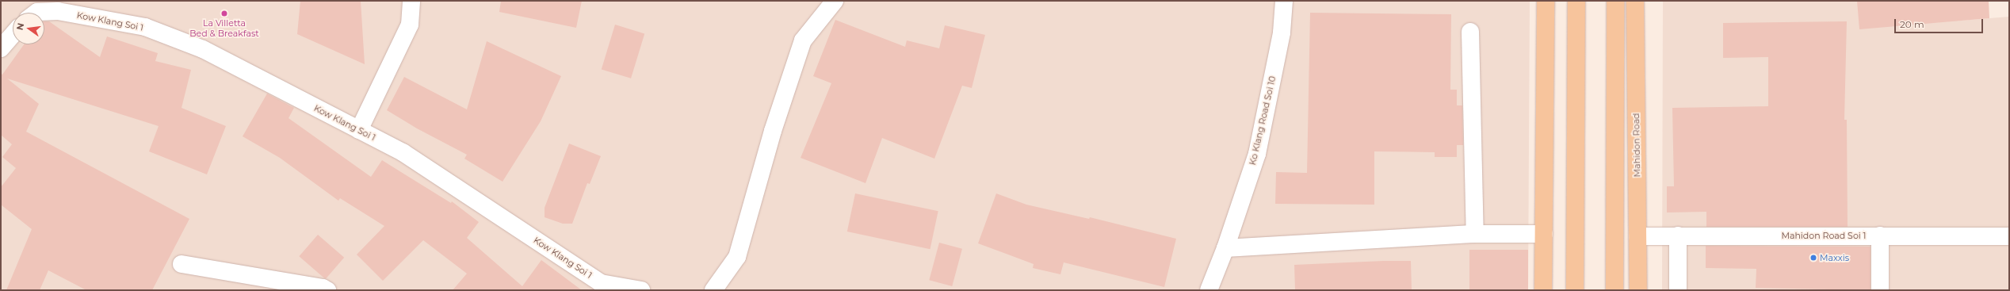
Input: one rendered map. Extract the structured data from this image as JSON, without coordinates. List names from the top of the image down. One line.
{"streets":{"main road":["Mahidon Road"],"street":["Kow Klang Soi 1","Ko Klang Road Soi 10","Mahidon Road Soi 1"]},"crossings":[["Mahidon Road","Mahidon Road Soi 1"]],"places":["La Villetta Bed & Breakfast","Maxxis"],"scale_bar":"20 m","north":"left"}
